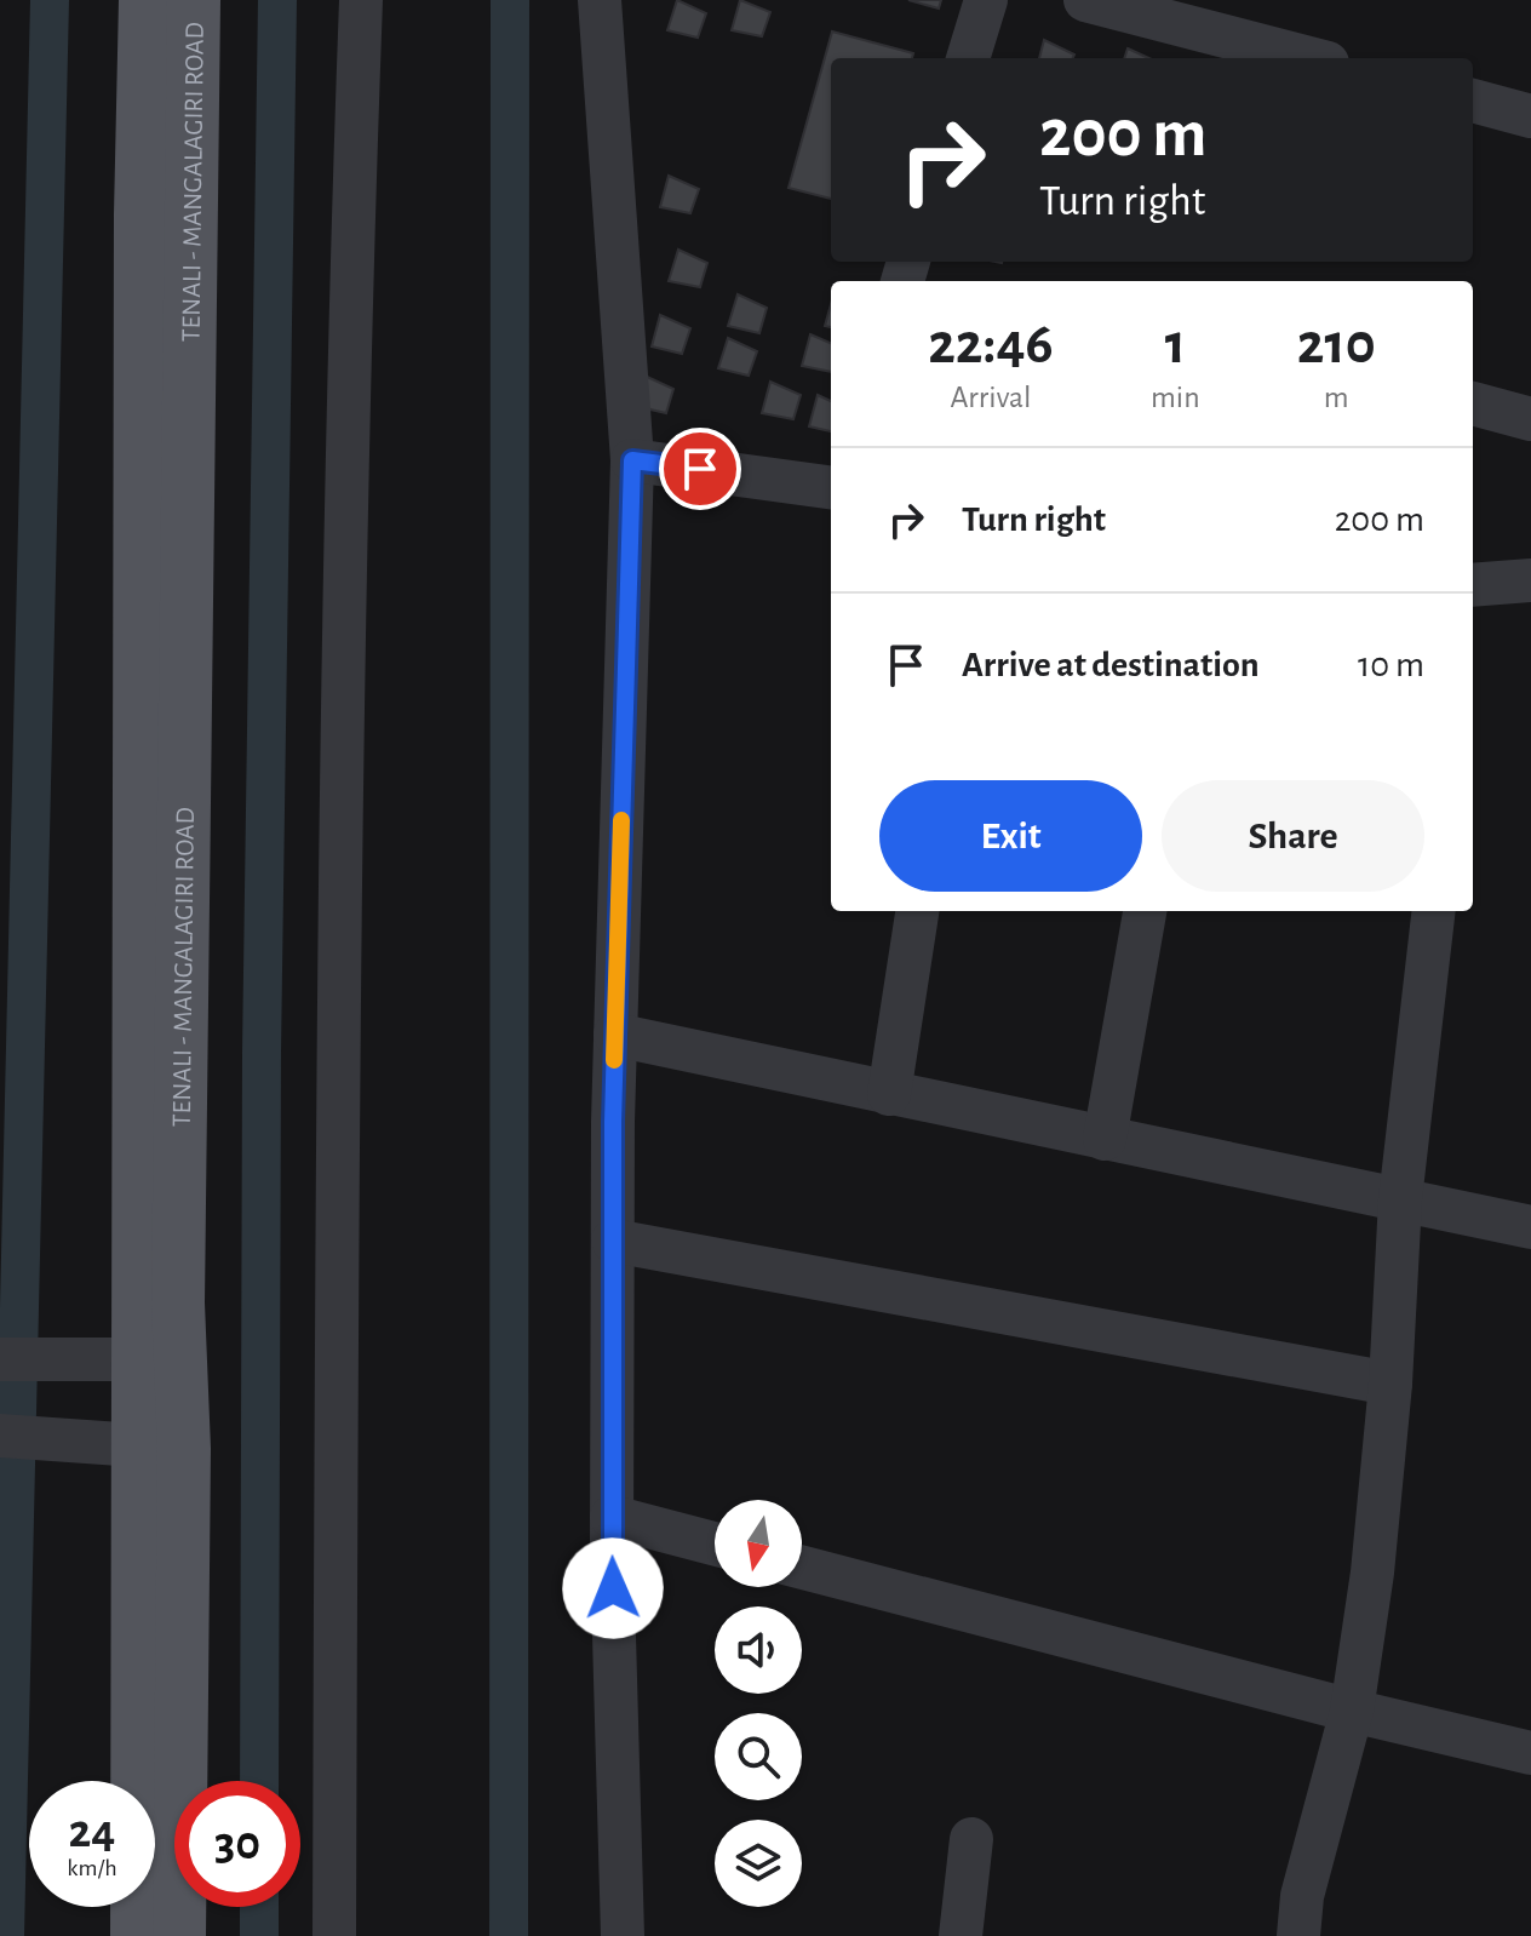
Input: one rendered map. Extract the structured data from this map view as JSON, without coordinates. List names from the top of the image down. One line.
{"streets":{"main road":["TENALI - MANGALAGIRI ROAD"]},"north":"bottom","page":{"turn":["200 m","Turn right"],"eta":["22:46","Arrival","1","min","210","m"],"list":[{"name":"Turn right","value":"200 m"},{"name":"Arrive at destination","value":"10 m"}],"buttons":["Exit","Share"],"speed":"24 km/h","limit":"30"}}
